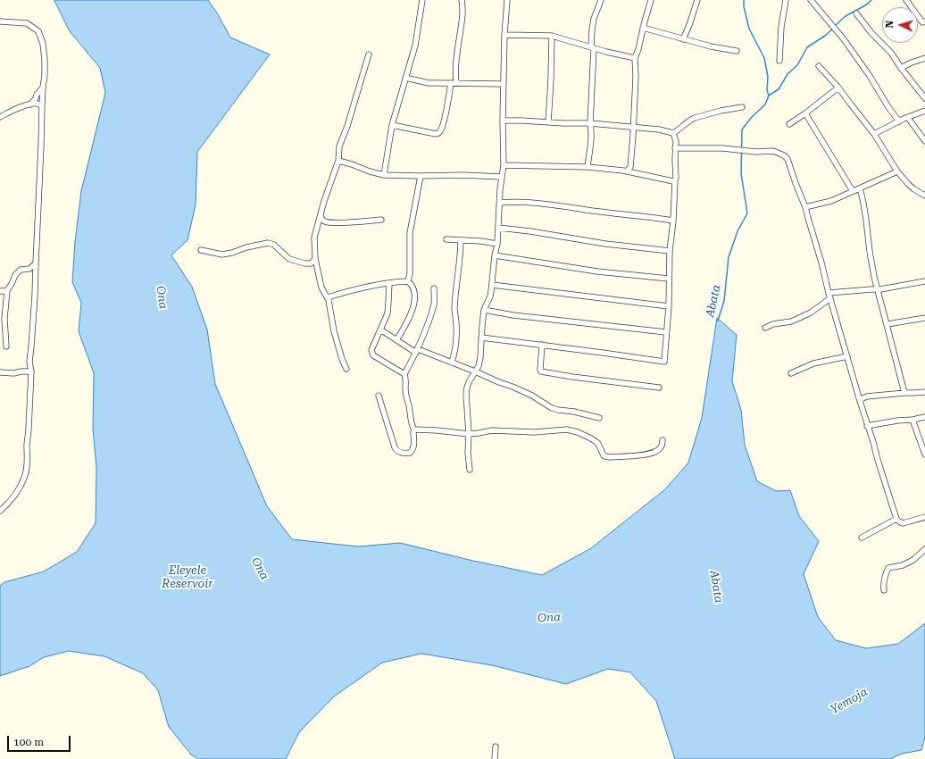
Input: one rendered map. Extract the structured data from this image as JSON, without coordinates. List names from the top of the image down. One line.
{"water":["Ona","Abata","Eleyele Reservoir","Yemoja"],"scale_bar":"100 m","north":"left"}
